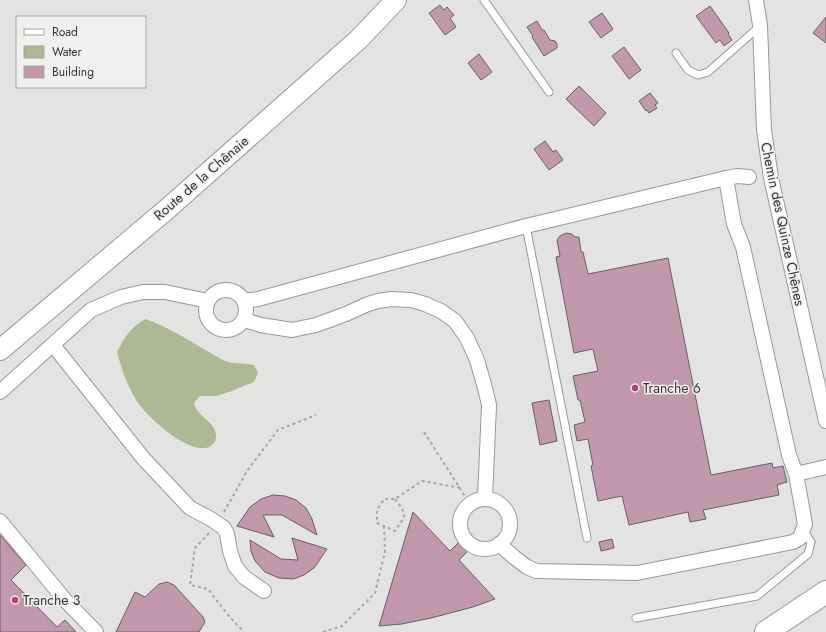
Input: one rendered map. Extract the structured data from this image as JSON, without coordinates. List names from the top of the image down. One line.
{"streets":{"street":["Route de la Chênaie","Chemin des Quinze Chênes"]},"places":["Tranche 6","Tranche 3"],"legend":["Road","Water","Building"]}
